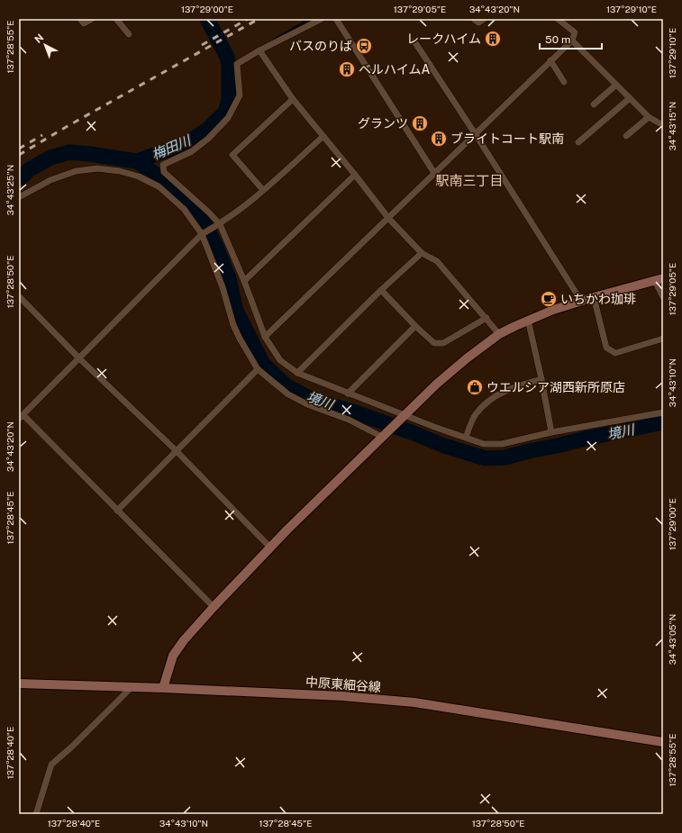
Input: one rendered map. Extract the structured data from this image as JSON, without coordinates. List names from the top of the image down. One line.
{"streets":{"street":["中原東細谷線"]},"districts":["駅南三丁目"],"water":["梅田川","境川"],"places":{"building":["レークハイム","ベルハイムA","グランツ","ブライトコート駅南"],"bus stop":["バスのりば"],"cafe":["いちかわ珈琲"],"shop":["ウエルシア湖西新所原店"]},"scale_bar":"50 m","north":"top left","coordinates":["137°29'00\"E","137°29'05\"E","34°43'20\"N","137°29'10\"E","137°28'55\"E","34°43'15\"N","34°43'25\"N","137°28'50\"E","34°43'10\"N","137°28'45\"E","34°43'05\"N","137°28'40\"E"]}
